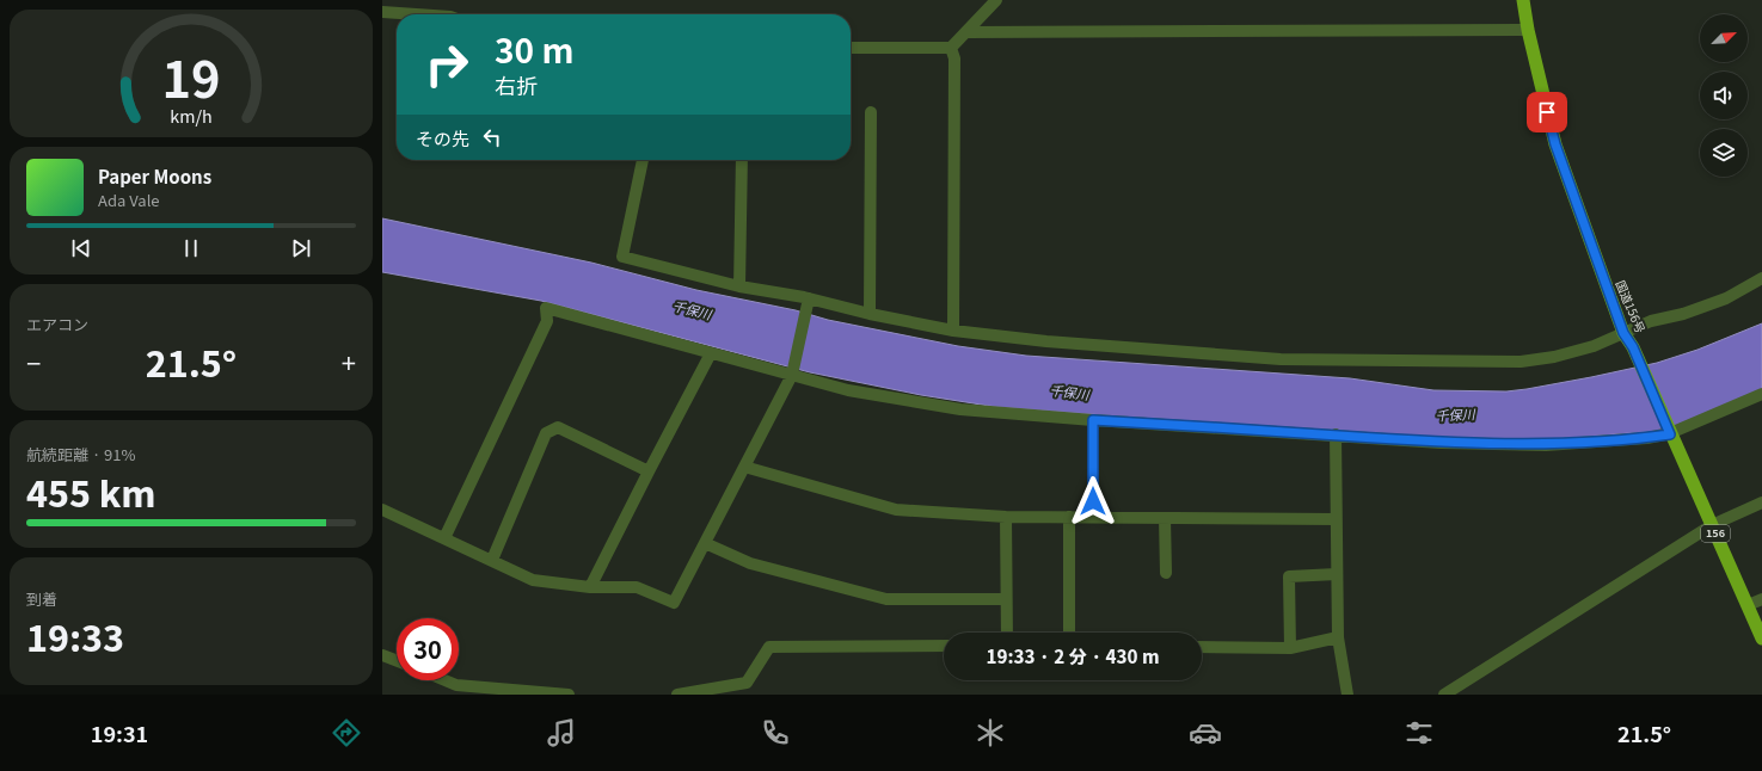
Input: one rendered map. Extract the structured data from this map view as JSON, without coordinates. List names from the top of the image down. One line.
{"streets":{"highway":["国道156号","156"]},"water":["千保川"],"north":"top right","page":{"turn":["30 m","右折"],"then":"その先","song":["Paper Moons","Ada Vale"],"tile":["エアコン",["航続距離 · 91%","455 km"],["到着","19:33"]],"heat":["−","21.5°","+"],"limit":"30","trip":"19:33 · 2 分 · 430 m","tabs":["19:31","21.5°"],"gauge":["19","km/h"]}}
